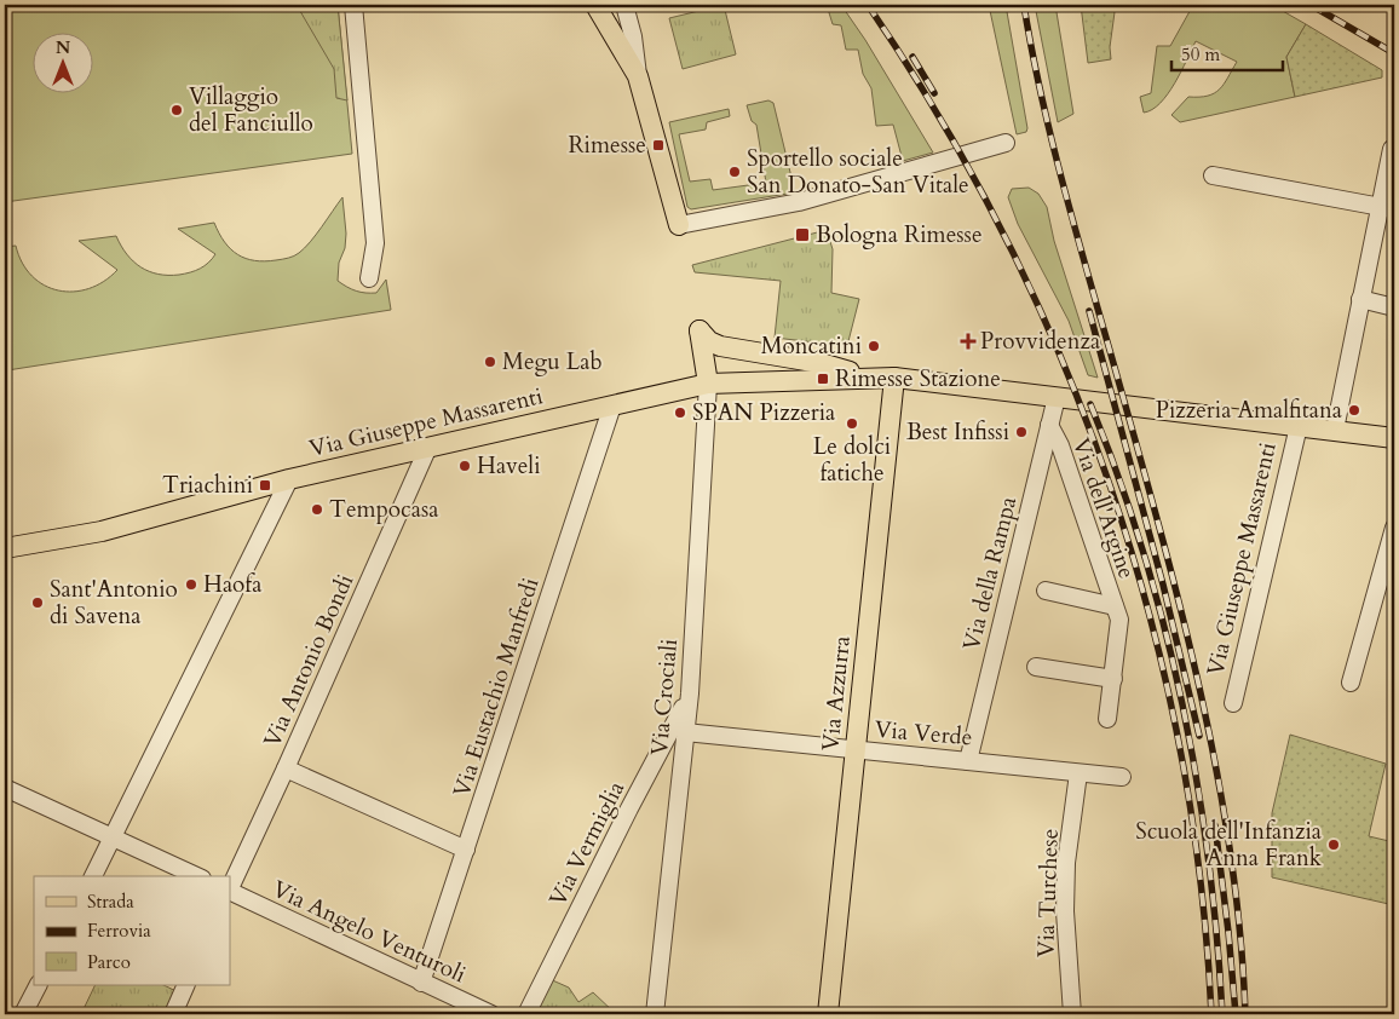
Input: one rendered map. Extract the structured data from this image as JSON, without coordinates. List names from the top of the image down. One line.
{"streets":{"main road":["Via Giuseppe Massarenti","Via Azzurra"],"street":["Via dell'Argine","Via della Rampa","Via Antonio Bondi","Via Eustachio Manfredi","Via Crociali","Via Verde","Via Vermiglia","Via Turchese","Via Angelo Venturoli"]},"crossings":[["Via Giuseppe Massarenti","Via della Rampa"],["Via Giuseppe Massarenti","Via Antonio Bondi"],["Via Giuseppe Massarenti","Via Eustachio Manfredi"],["Via Giuseppe Massarenti","Via Azzurra"],["Via Giuseppe Massarenti","Via Crociali"],["Via dell'Argine","Via della Rampa"],["Via della Rampa","Via Verde"],["Via Eustachio Manfredi","Via Angelo Venturoli"],["Via Azzurra","Via Verde"],["Via Crociali","Via Verde"],["Via Crociali","Via Vermiglia"],["Via Verde","Via Turchese"]],"places":{"other":["Villaggio del Fanciullo","Sportello sociale San Donato-San Vitale","Moncatini","Megu Lab","Pizzeria Amalfitana","SPAN Pizzeria","Le dolci fatiche","Best Infissi","Haveli","Tempocasa","Haofa","Sant'Antonio di Savena","Scuola dell'Infanzia Anna Frank"],"transit":["Rimesse","Bologna Rimesse","Rimesse Stazione","Triachini"],"health":["Provvidenza"]},"legend":["Strada","Ferrovia","Parco"],"scale_bar":"50 m","north":"top"}
